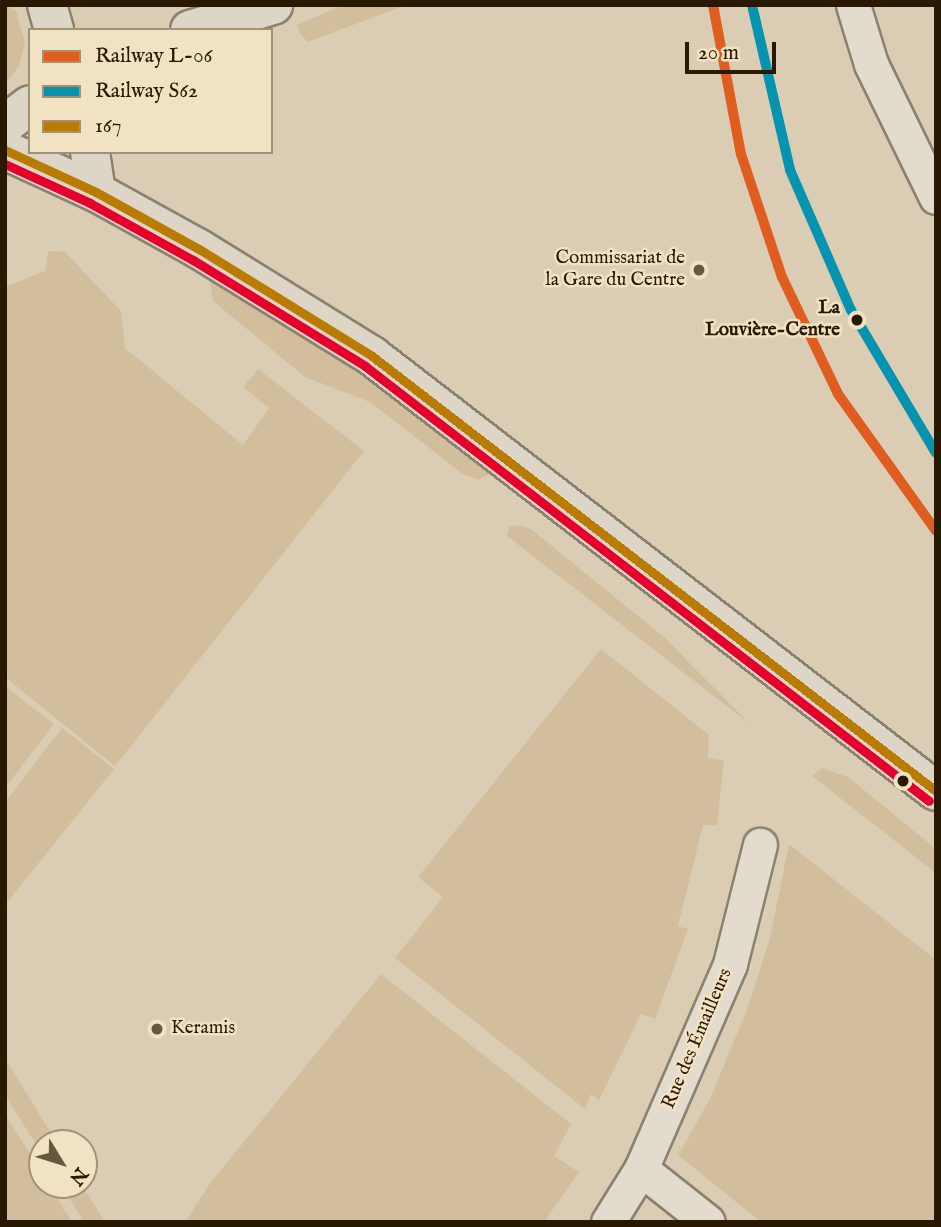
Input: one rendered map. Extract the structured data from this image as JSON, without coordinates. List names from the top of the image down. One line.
{"streets":{"street":["Rue des Émailleurs"]},"places":["Commissariat de la Gare du Centre","La Louvière-Centre","Keramis"],"lines":["rail line L-06","rail line S62","transit line 167"],"legend":["Railway L-06","Railway S62","167"],"scale_bar":"20 m","north":"bottom right"}
